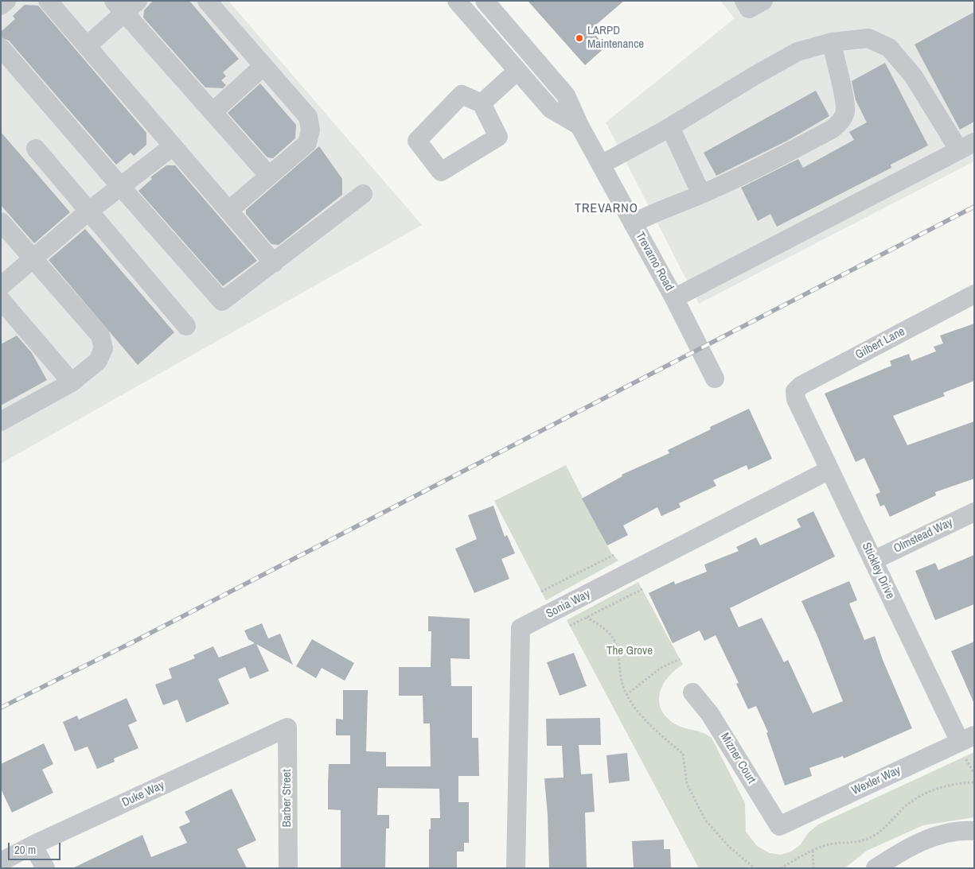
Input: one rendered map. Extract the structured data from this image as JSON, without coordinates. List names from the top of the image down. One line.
{"streets":{"street":["Trevarno Road","Gilbert Lane","Olmstead Way","Stickley Drive","Sonia Way","Mizner Court","Wexler Way","Duke Way","Barber Street"]},"crossings":[["Gilbert Lane","Stickley Drive"],["Olmstead Way","Stickley Drive"],["Stickley Drive","Sonia Way"],["Stickley Drive","Wexler Way"],["Mizner Court","Wexler Way"],["Duke Way","Barber Street"]],"districts":["TREVARNO"],"parks":["The Grove"],"places":["LARPD Maintenance"],"scale_bar":"20 m"}
